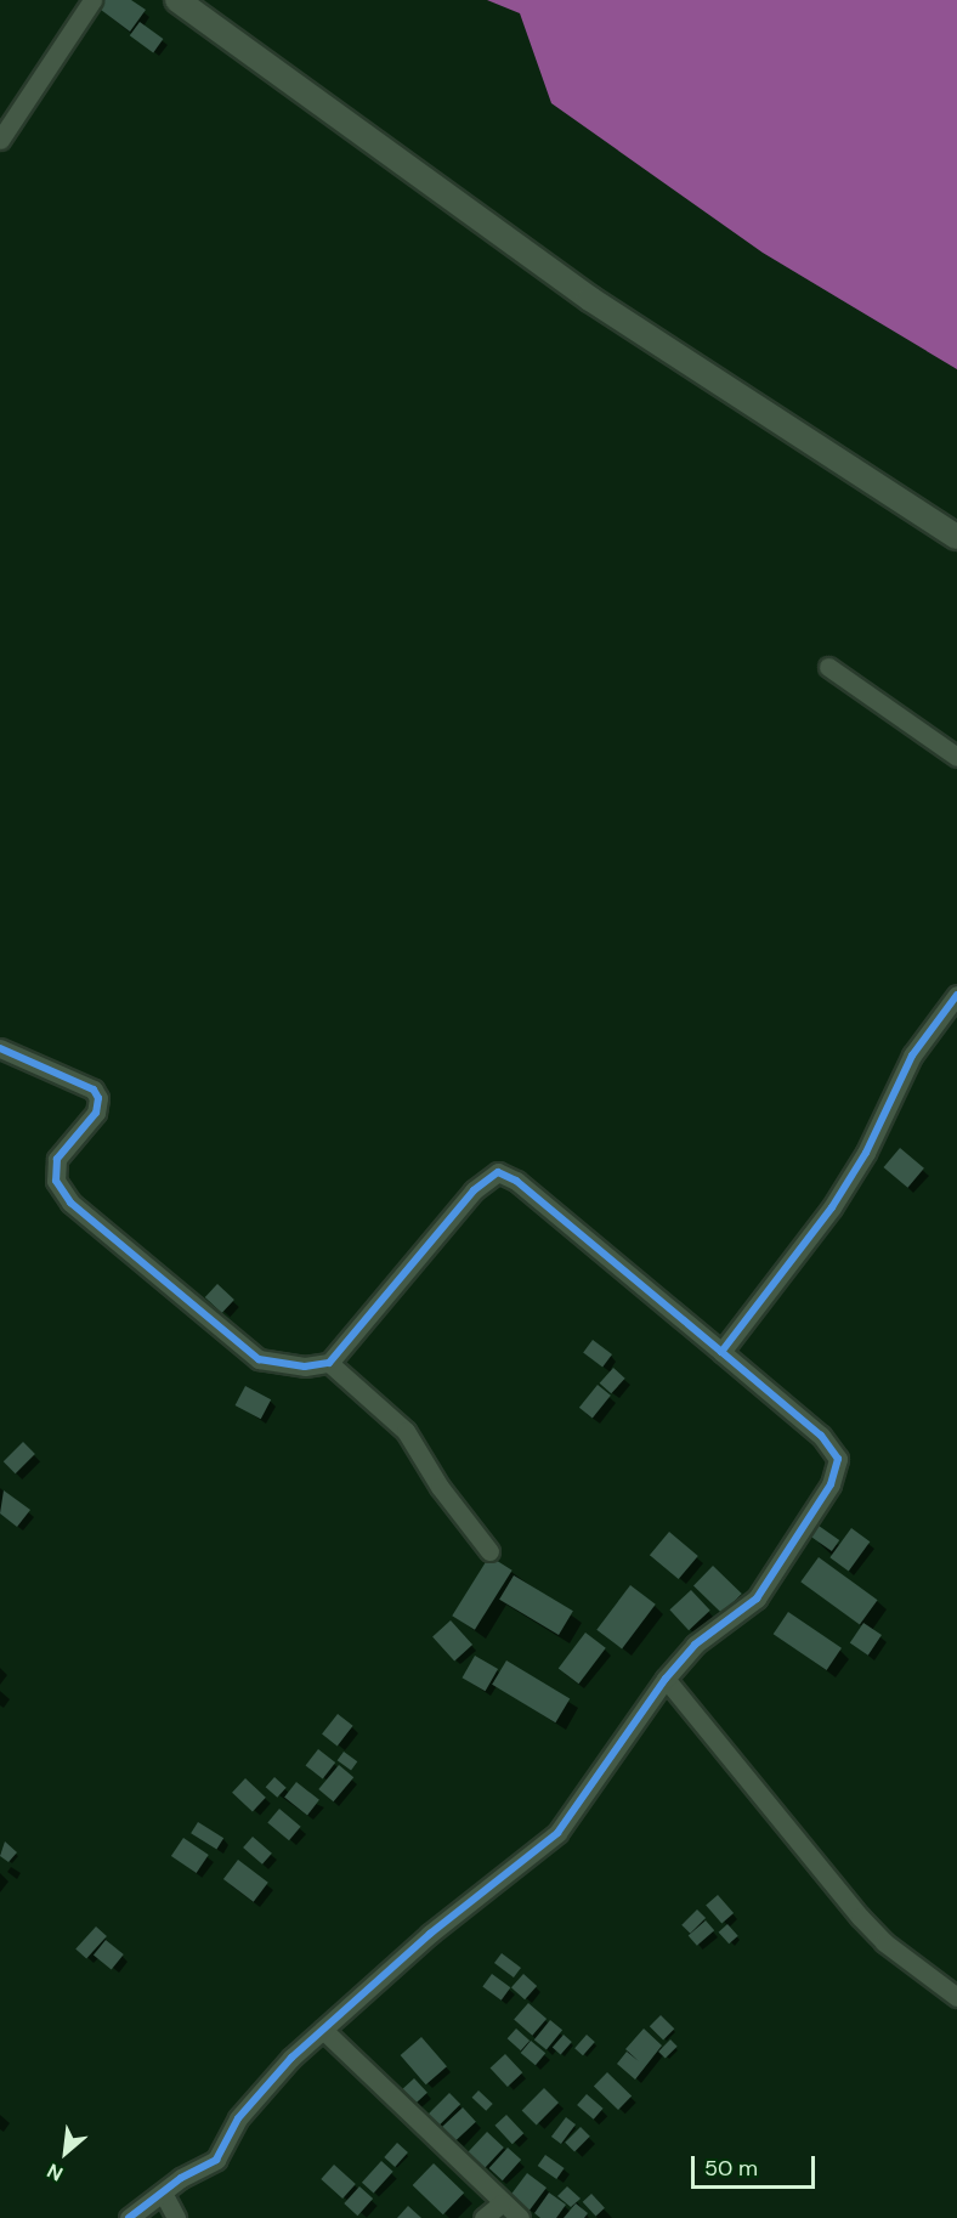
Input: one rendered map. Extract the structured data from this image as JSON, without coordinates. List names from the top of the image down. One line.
{"scale_bar":"50 m","north":"bottom left"}
